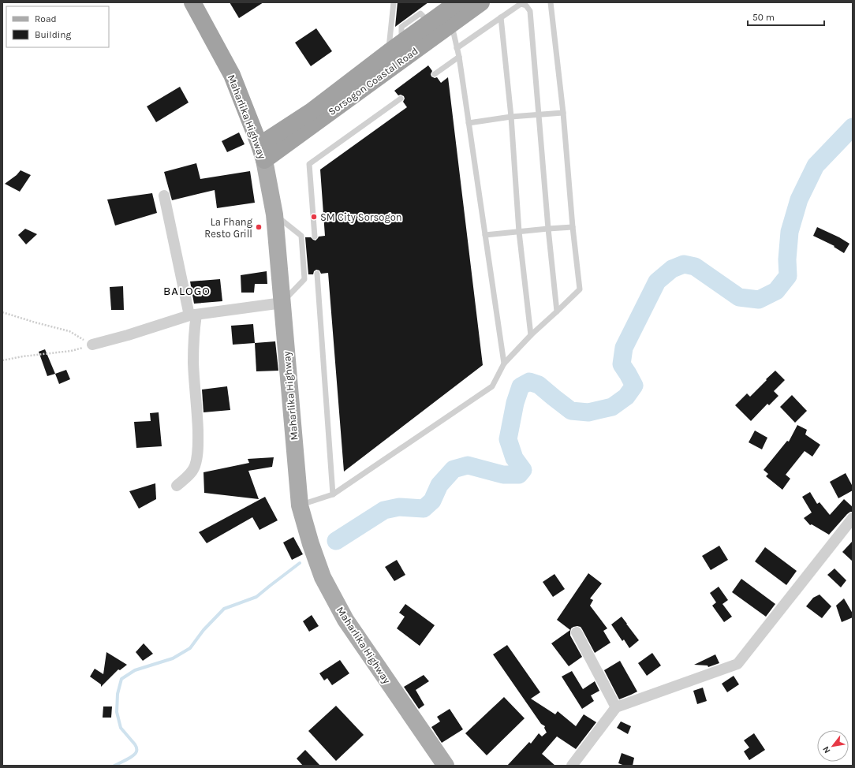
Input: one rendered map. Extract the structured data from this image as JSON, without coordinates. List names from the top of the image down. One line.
{"streets":{"highway":["Sorsogon Coastal Road","Maharlika Highway"]},"crossings":[["Sorsogon Coastal Road","Maharlika Highway"]],"districts":["BALOGO"],"places":["SM City Sorsogon","La Fhang Resto Grill"],"legend":["Road","Building"],"scale_bar":"50 m","north":"bottom left"}
